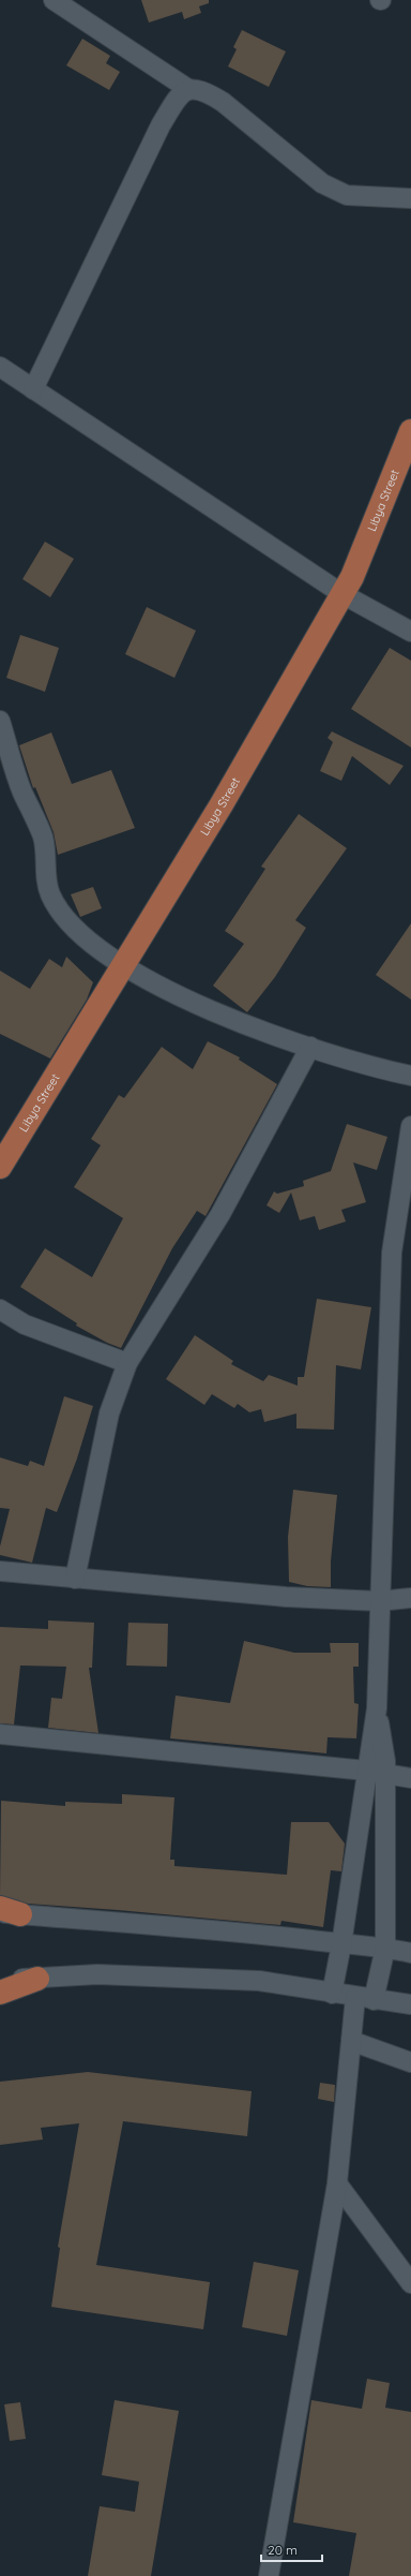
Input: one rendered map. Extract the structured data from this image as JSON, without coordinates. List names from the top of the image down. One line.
{"streets":{"main road":["Libya Street"]},"scale_bar":"20 m"}
